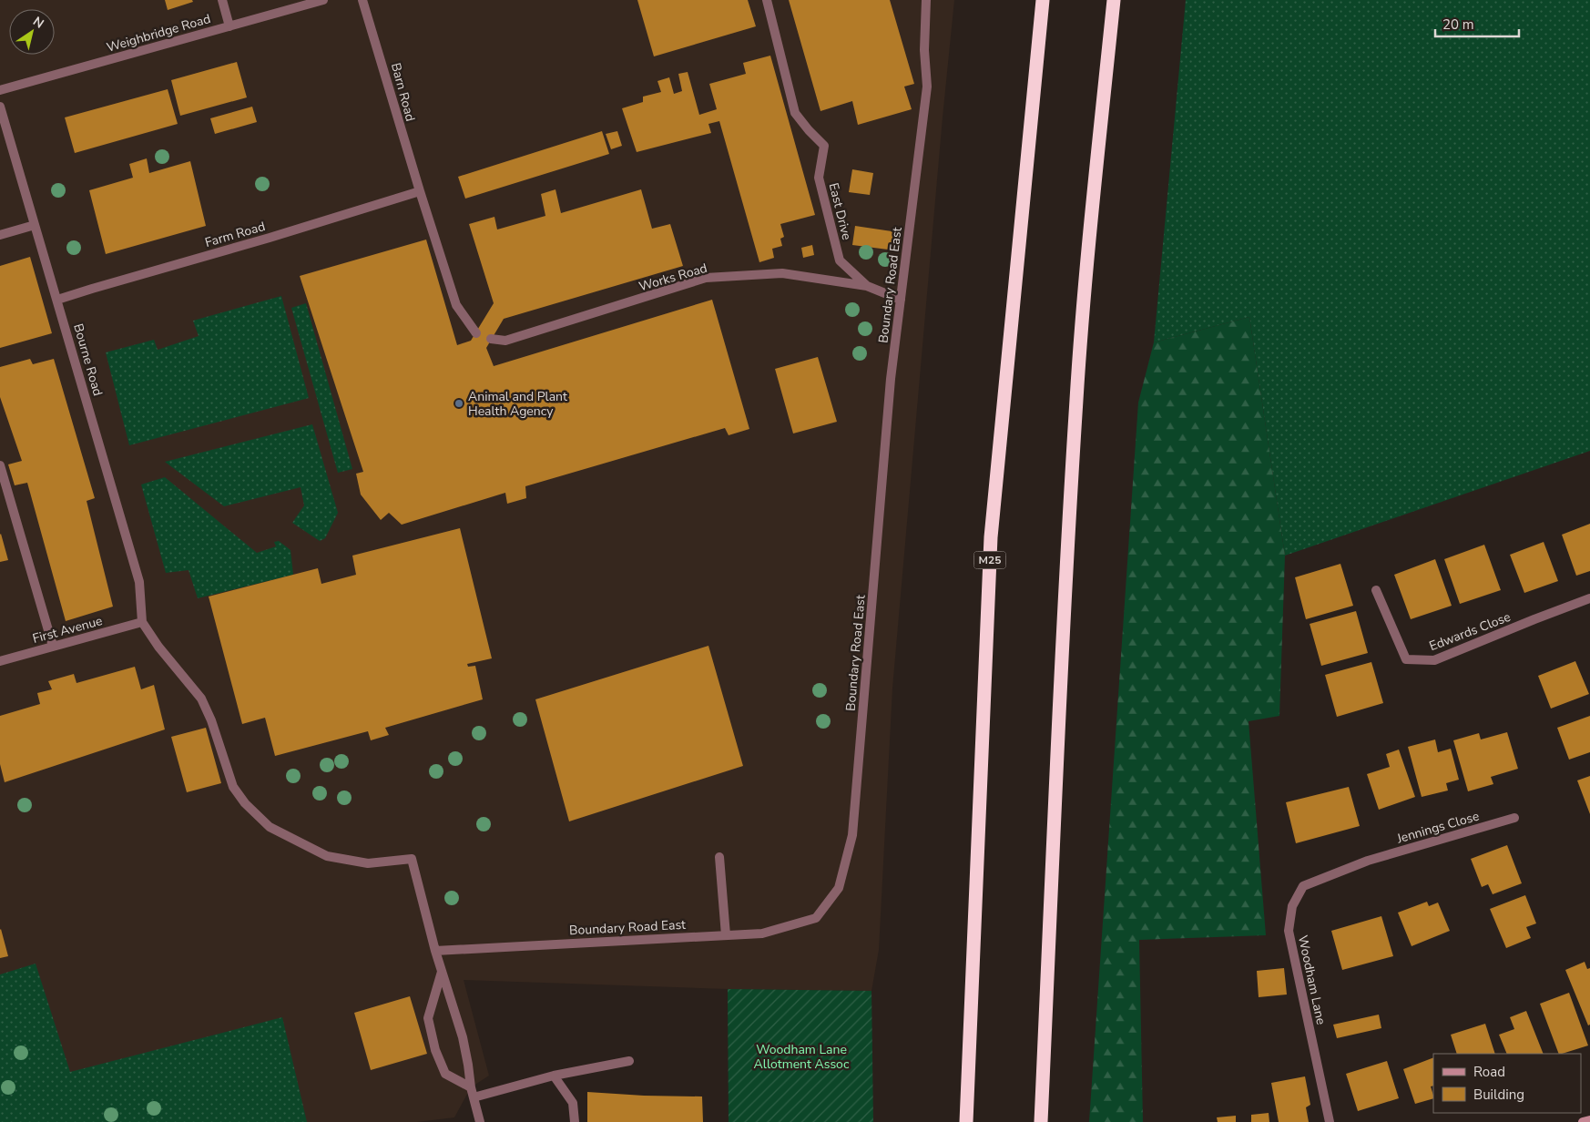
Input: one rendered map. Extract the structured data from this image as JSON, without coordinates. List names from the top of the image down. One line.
{"streets":{"highway":["M25"],"street":["Weighbridge Road","Barn Road","East Drive","Farm Road","Works Road","Boundary Road East","Bourne Road","First Avenue","Edwards Close","Jennings Close","Woodham Lane"]},"crossings":[["Barn Road","Farm Road"],["East Drive","Works Road"],["East Drive","Boundary Road East"],["Farm Road","Bourne Road"],["Bourne Road","First Avenue"],["Jennings Close","Woodham Lane"]],"parks":["Woodham Lane Allotment Assoc"],"places":["Animal and Plant Health Agency"],"legend":["Road","Building"],"scale_bar":"20 m","north":"top right"}
